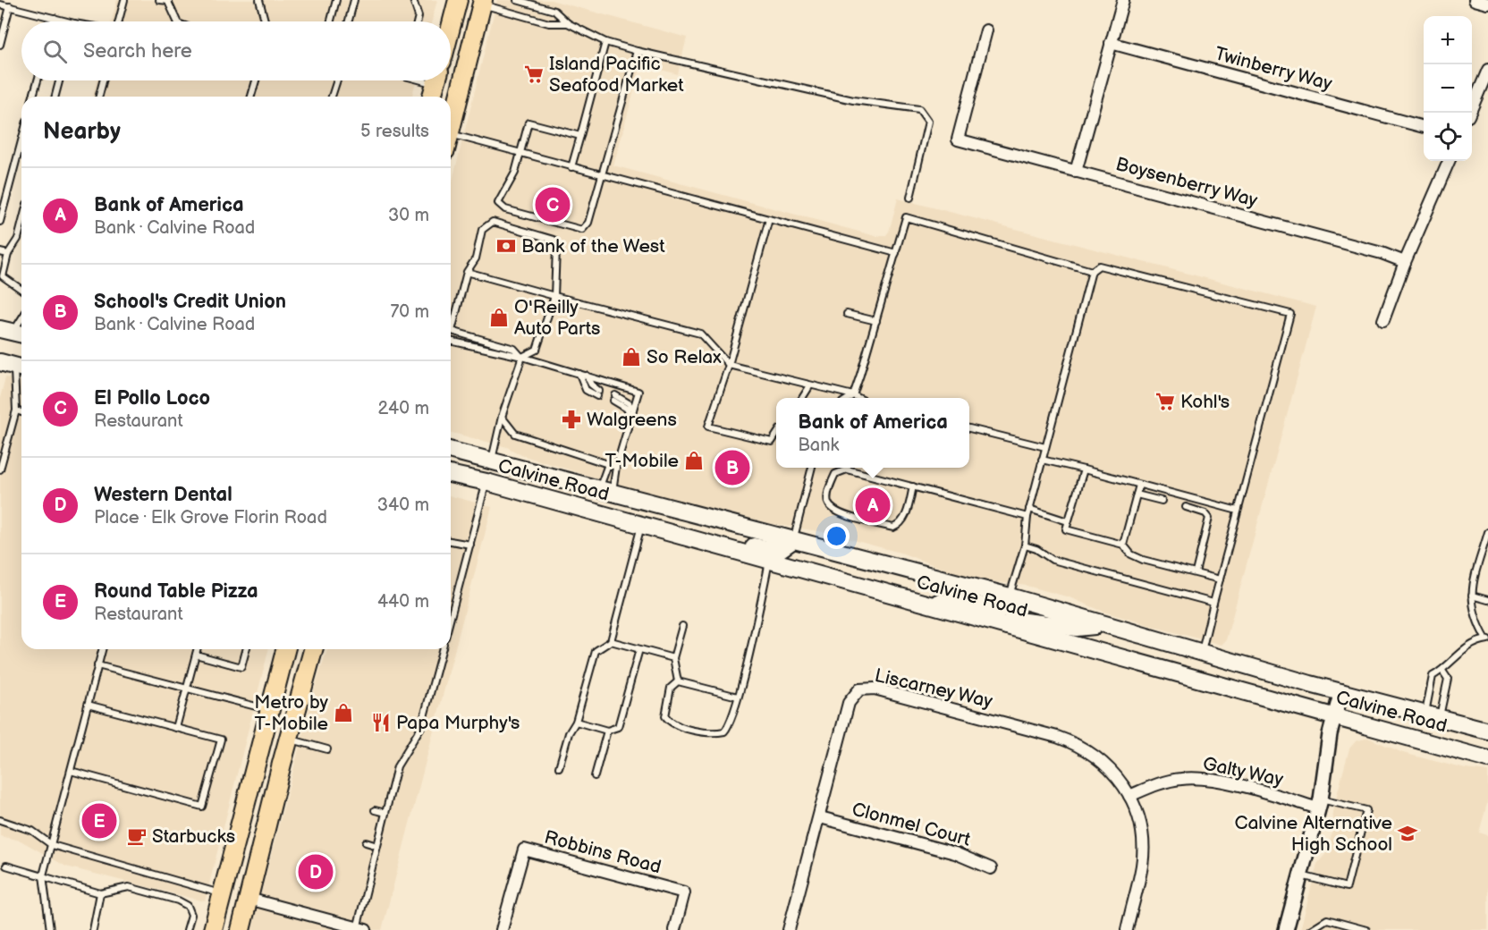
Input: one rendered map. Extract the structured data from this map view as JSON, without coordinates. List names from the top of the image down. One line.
{"streets":{"main road":["Calvine Road"],"street":["Twinberry Way","Boysenberry Way","Liscarney Way","Galty Way","Clonmel Court","Robbins Road"]},"crossings":[["Liscarney Way","Galty Way"],["Liscarney Way","Clonmel Court"]],"places":{"supermarket":["Island Pacific Seafood Market","Kohl's"],"bank":["Bank of the West"],"shop":["O'Reilly Auto Parts","So Relax","T-Mobile","Metro by T-Mobile"],"pharmacy":["Walgreens"],"restaurant":["Papa Murphy's"],"school or university":["Calvine Alternative High School"],"cafe":["Starbucks"]},"page":{"map_buttons":["+","−"],"search":"Search here","heading":["Nearby","5 results"],"list":[{"mark":"A","name":"Bank of America","note":"Bank · Calvine Road","value":"30 m"},{"mark":"B","name":"School's Credit Union","note":"Bank · Calvine Road","value":"70 m"},{"mark":"C","name":"El Pollo Loco","note":"Restaurant","value":"240 m"},{"mark":"D","name":"Western Dental","note":"Place · Elk Grove Florin Road","value":"340 m"},{"mark":"E","name":"Round Table Pizza","note":"Restaurant","value":"440 m"}],"pins":["C","B","A","E","D"],"popup":["Bank of America","Bank"]}}
